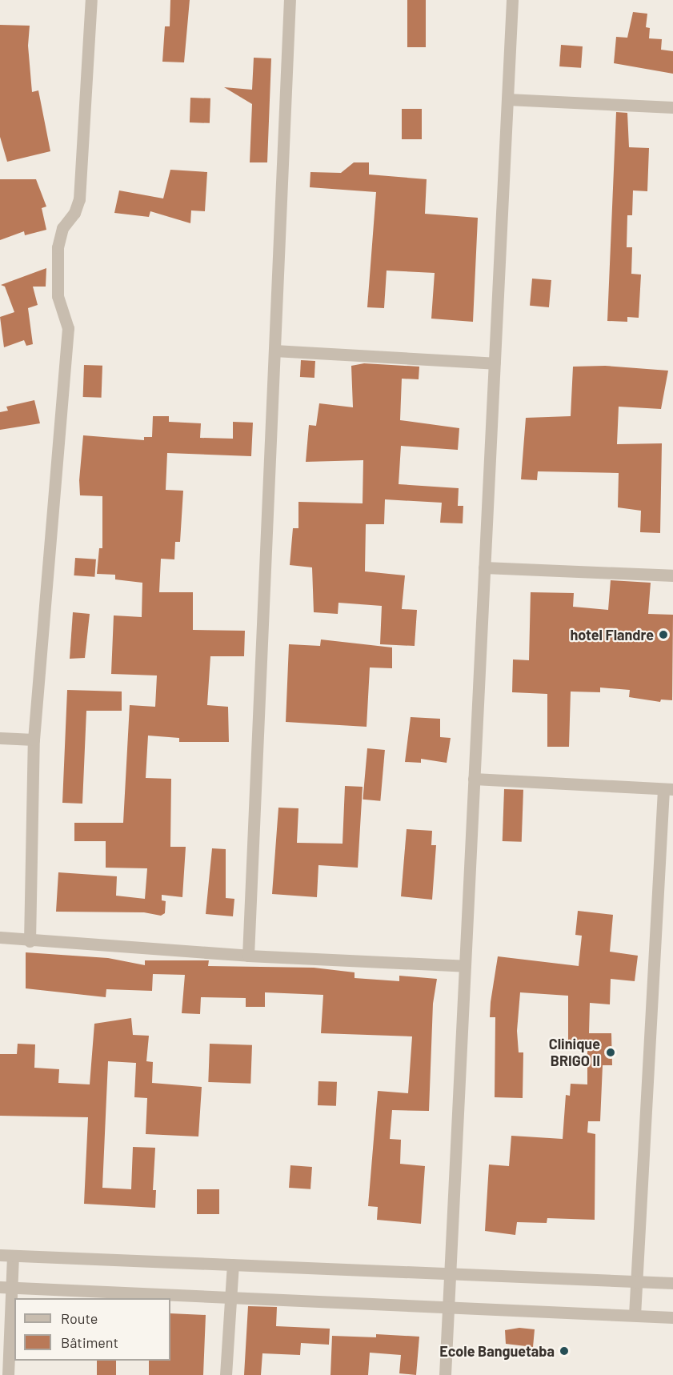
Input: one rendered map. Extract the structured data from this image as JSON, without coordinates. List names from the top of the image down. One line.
{"places":["hotel Flandre","Clinique BRIGO II","Ecole Banguetaba"],"legend":["Route","Bâtiment"]}
